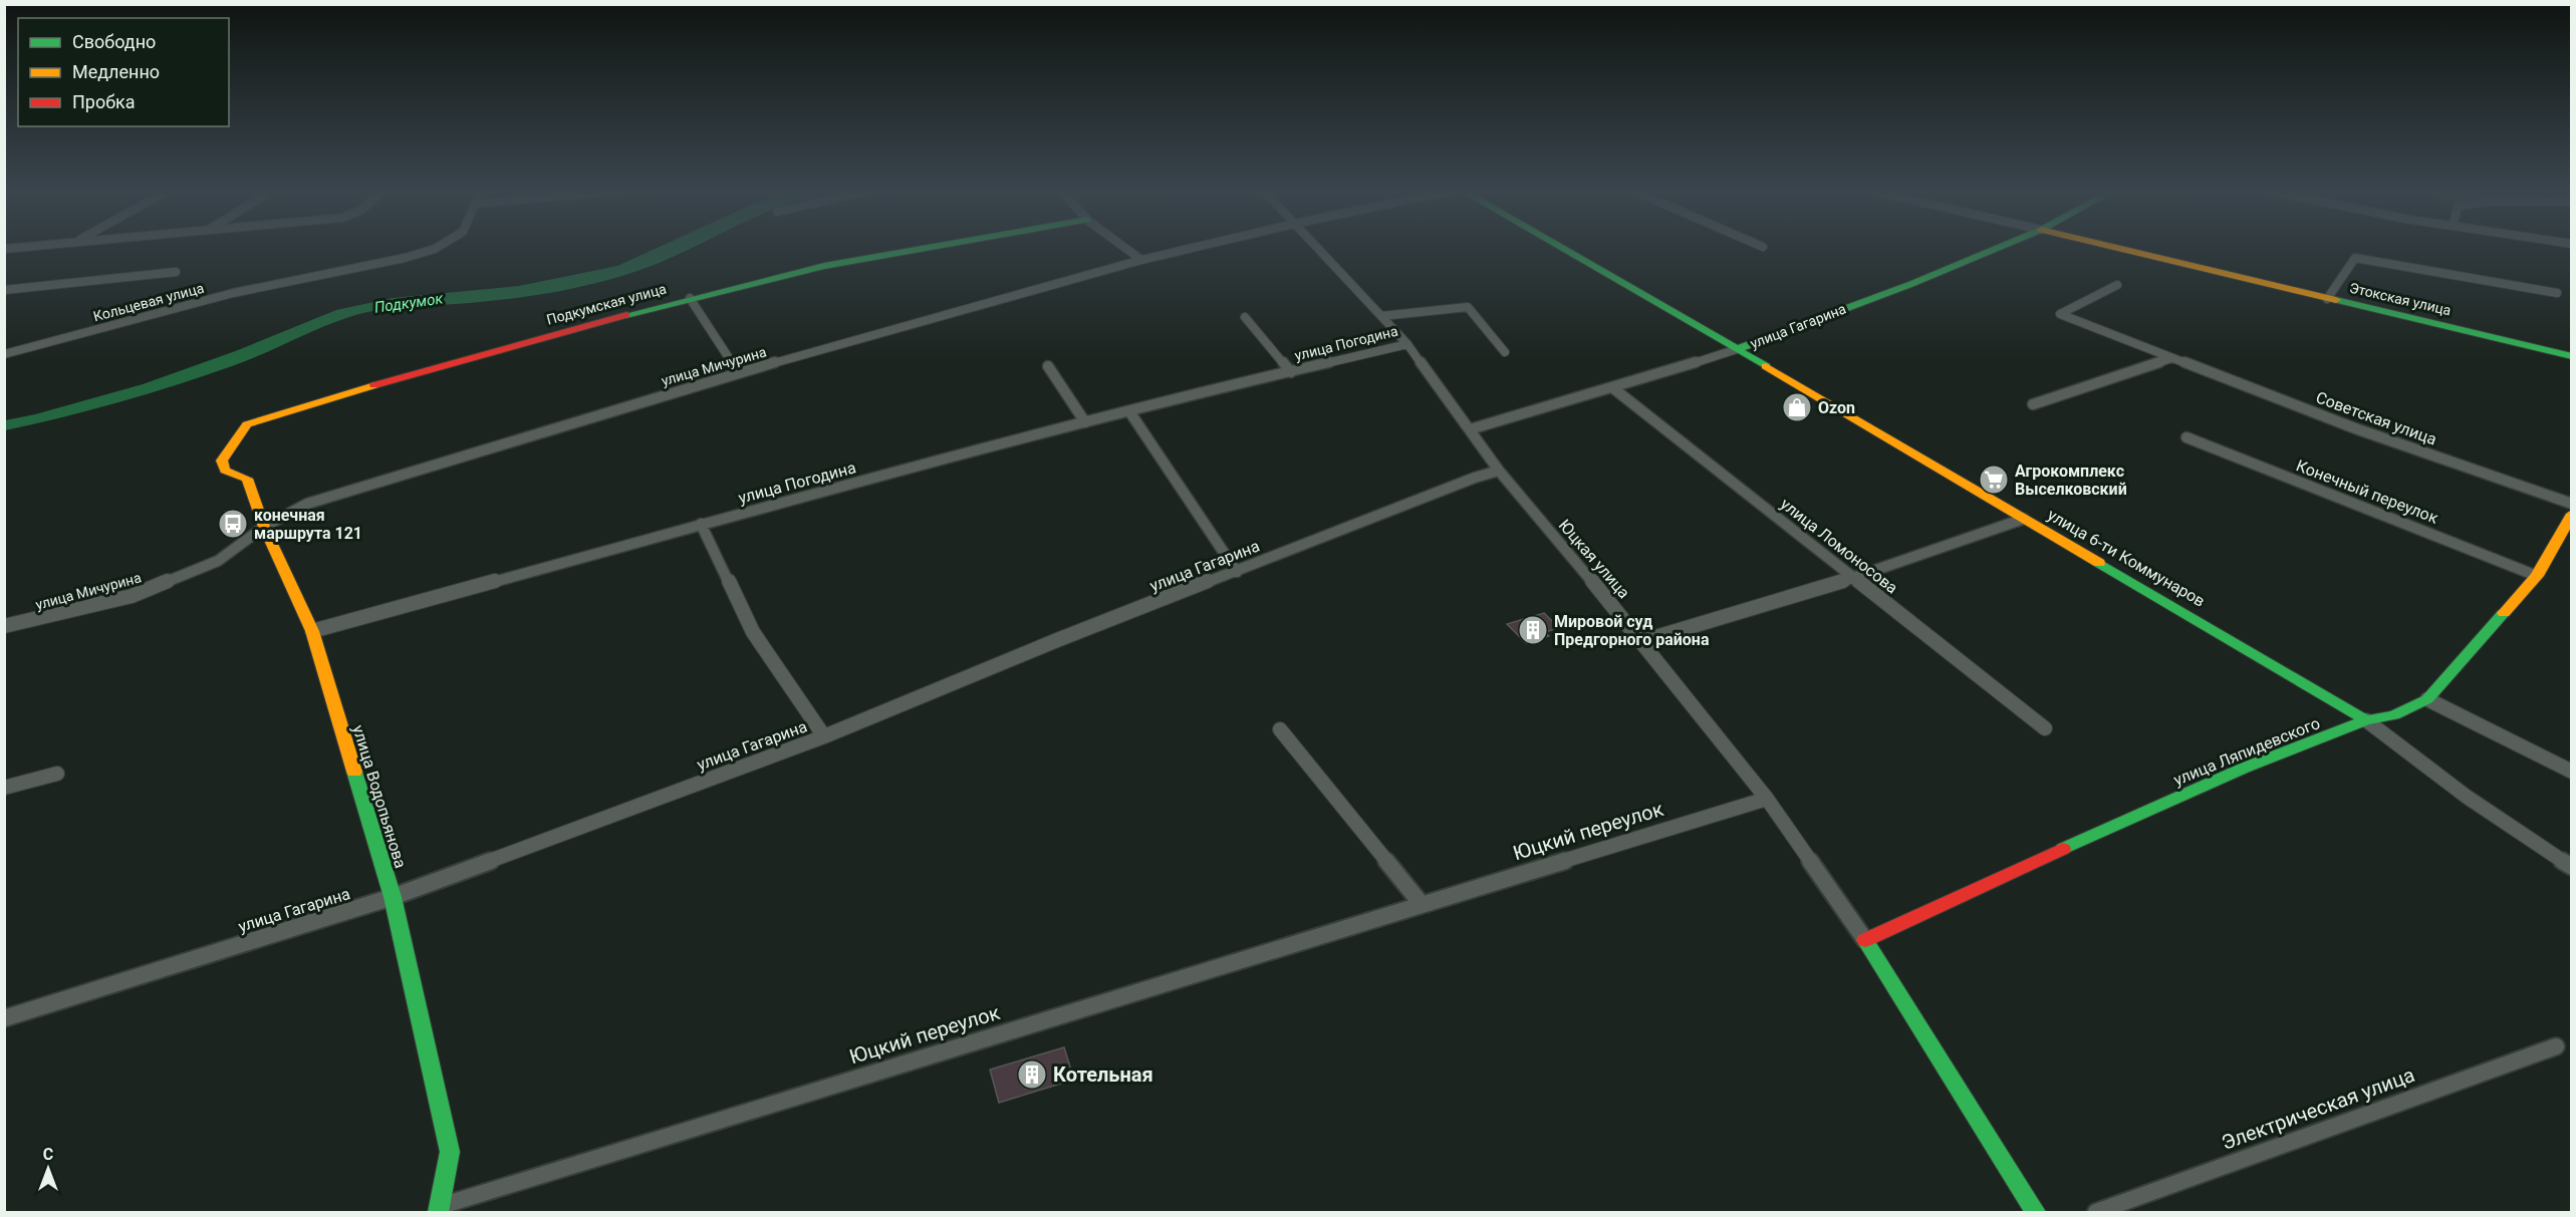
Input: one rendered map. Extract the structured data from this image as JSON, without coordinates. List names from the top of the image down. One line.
{"streets":{"street":["Этокская улица","Кольцевая улица","Подкумская улица","улица Гагарина","улица Погодина","улица Мичурина","Советская улица","Конечный переулок","улица Ломоносова","улица 6-ти Коммунаров","Юцкая улица","улица Ляпидевского","улица Водопьянова","Юцкий переулок","Электрическая улица"]},"crossings":[["Подкумская улица","улица Водопьянова"],["улица Гагарина","улица Ломоносова"],["улица Гагарина","улица 6-ти Коммунаров"],["улица Гагарина","Юцкая улица"],["улица Гагарина","улица Водопьянова"],["улица Погодина","Юцкая улица"],["улица Погодина","улица Водопьянова"],["улица Мичурина","улица Водопьянова"],["Конечный переулок","улица Ляпидевского"],["улица 6-ти Коммунаров","улица Ляпидевского"],["Юцкая улица","улица Ляпидевского"],["Юцкая улица","Юцкий переулок"],["улица Водопьянова","Юцкий переулок"]],"water":["Подкумок"],"places":{"shop":["Ozon"],"supermarket":["Агрокомплекс Выселковский"],"bus stop":["конечная маршрута 121"],"building":["Мировой суд Предгорного района","Котельная"]},"legend":["Свободно","Медленно","Пробка"],"north":"top"}
